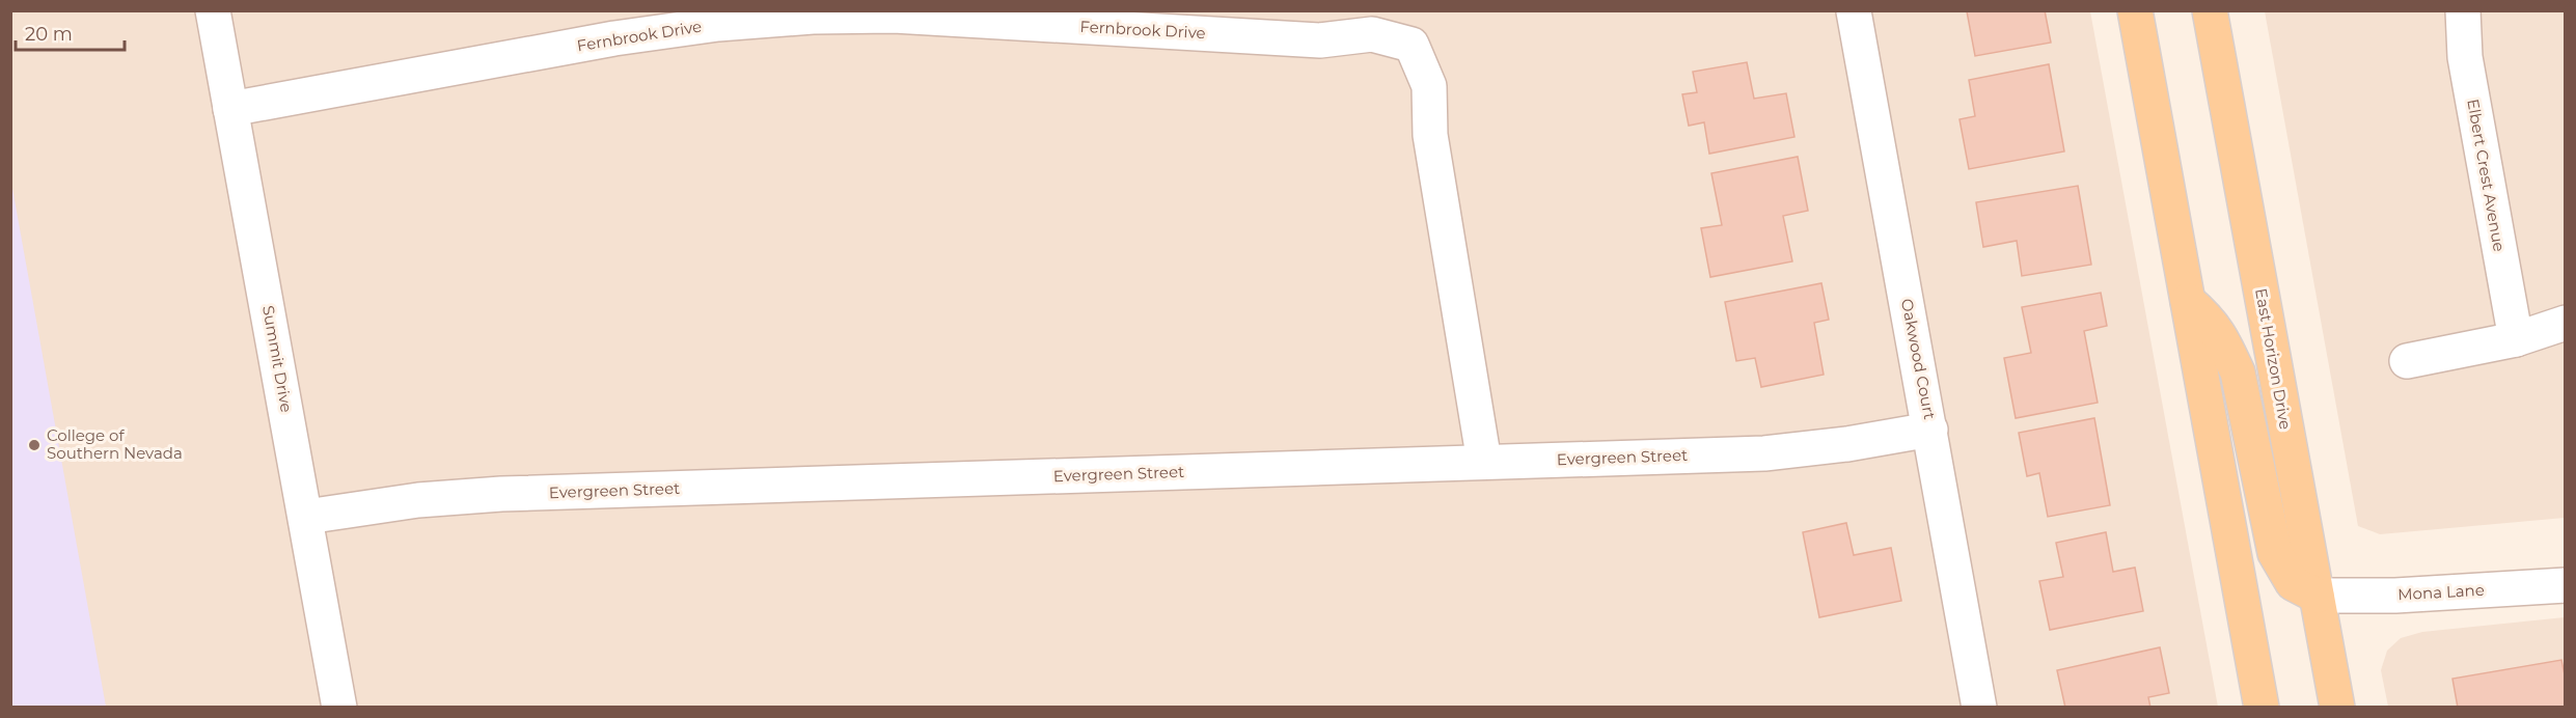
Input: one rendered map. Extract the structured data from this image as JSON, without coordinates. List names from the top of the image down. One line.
{"streets":{"main road":["East Horizon Drive"],"street":["Fernbrook Drive","Elbert Crest Avenue","Summit Drive","Oakwood Court","Evergreen Street","Mona Lane"]},"crossings":[["Fernbrook Drive","Summit Drive"],["Fernbrook Drive","Evergreen Street"],["Summit Drive","Evergreen Street"],["Oakwood Court","Evergreen Street"],["East Horizon Drive","Mona Lane"]],"places":["College of Southern Nevada"],"scale_bar":"20 m"}
